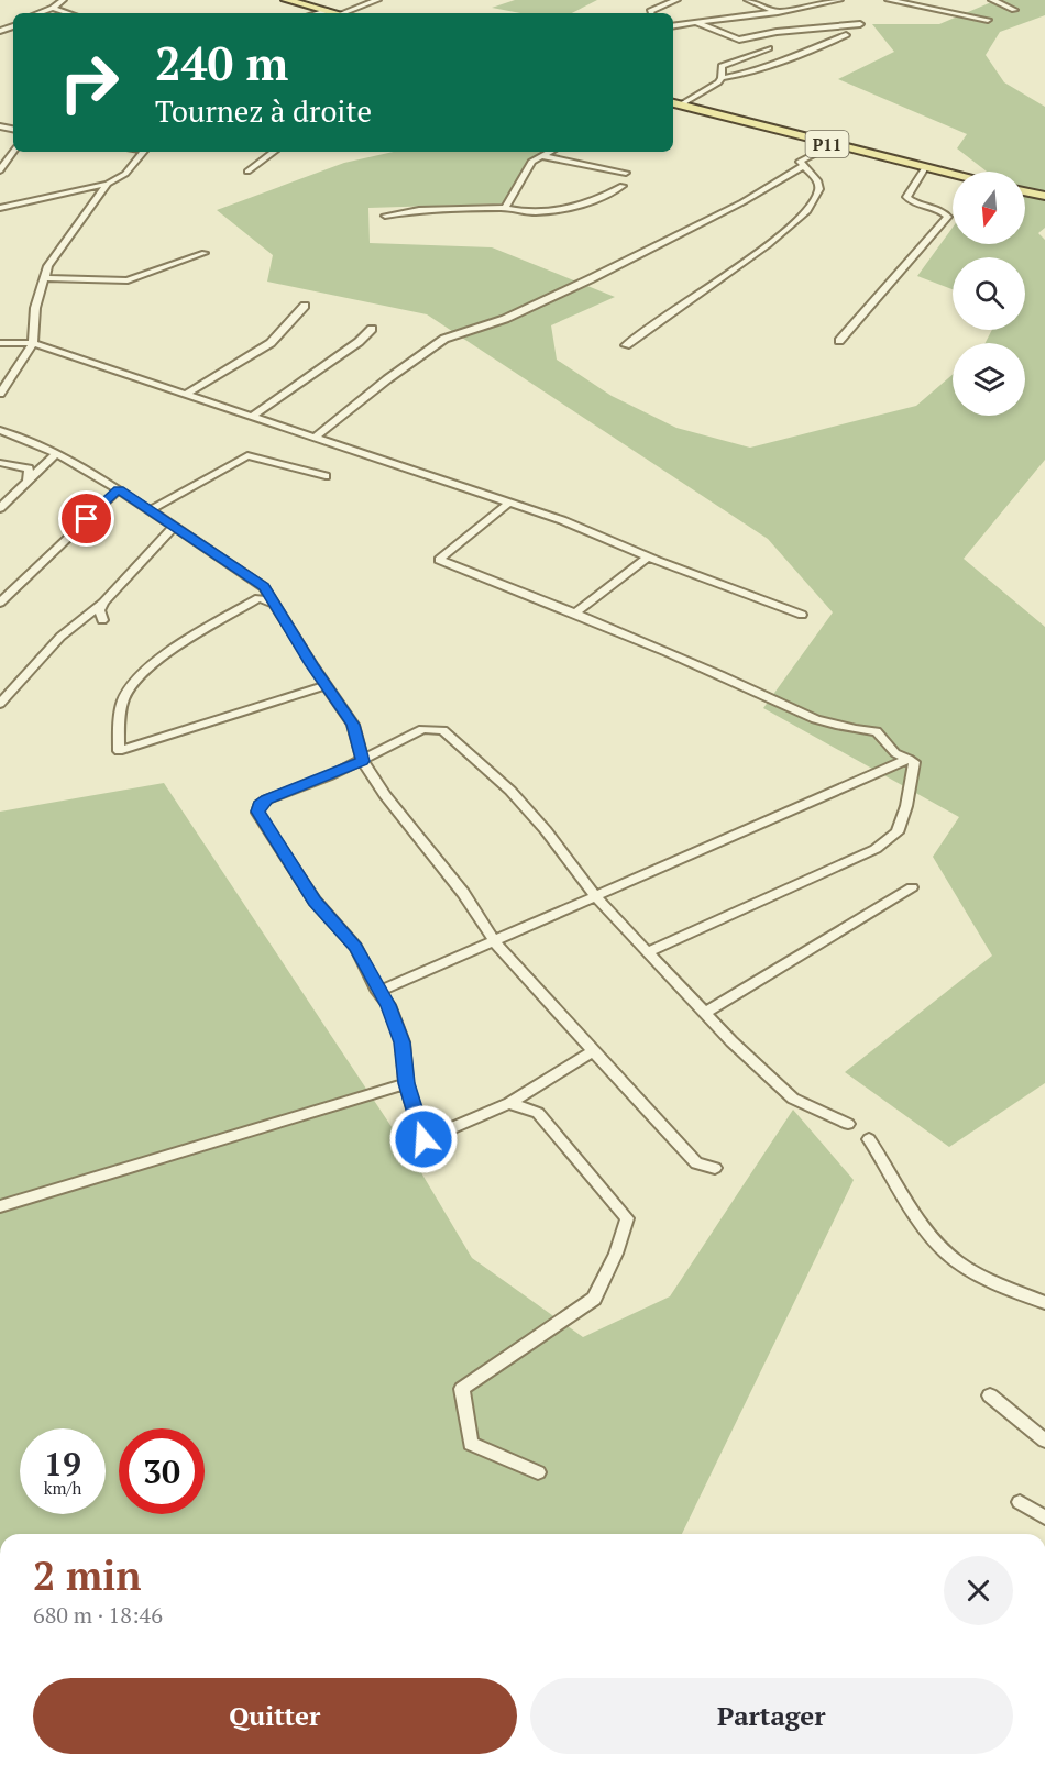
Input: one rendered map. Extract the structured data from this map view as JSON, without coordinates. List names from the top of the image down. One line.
{"streets":{"main road":["P11"]},"north":"bottom","page":{"turn":["240 m","Tournez à droite"],"speed":"19 km/h","limit":"30","heading":["2 min","680 m · 18:46"],"buttons":["Quitter","Partager"]}}
